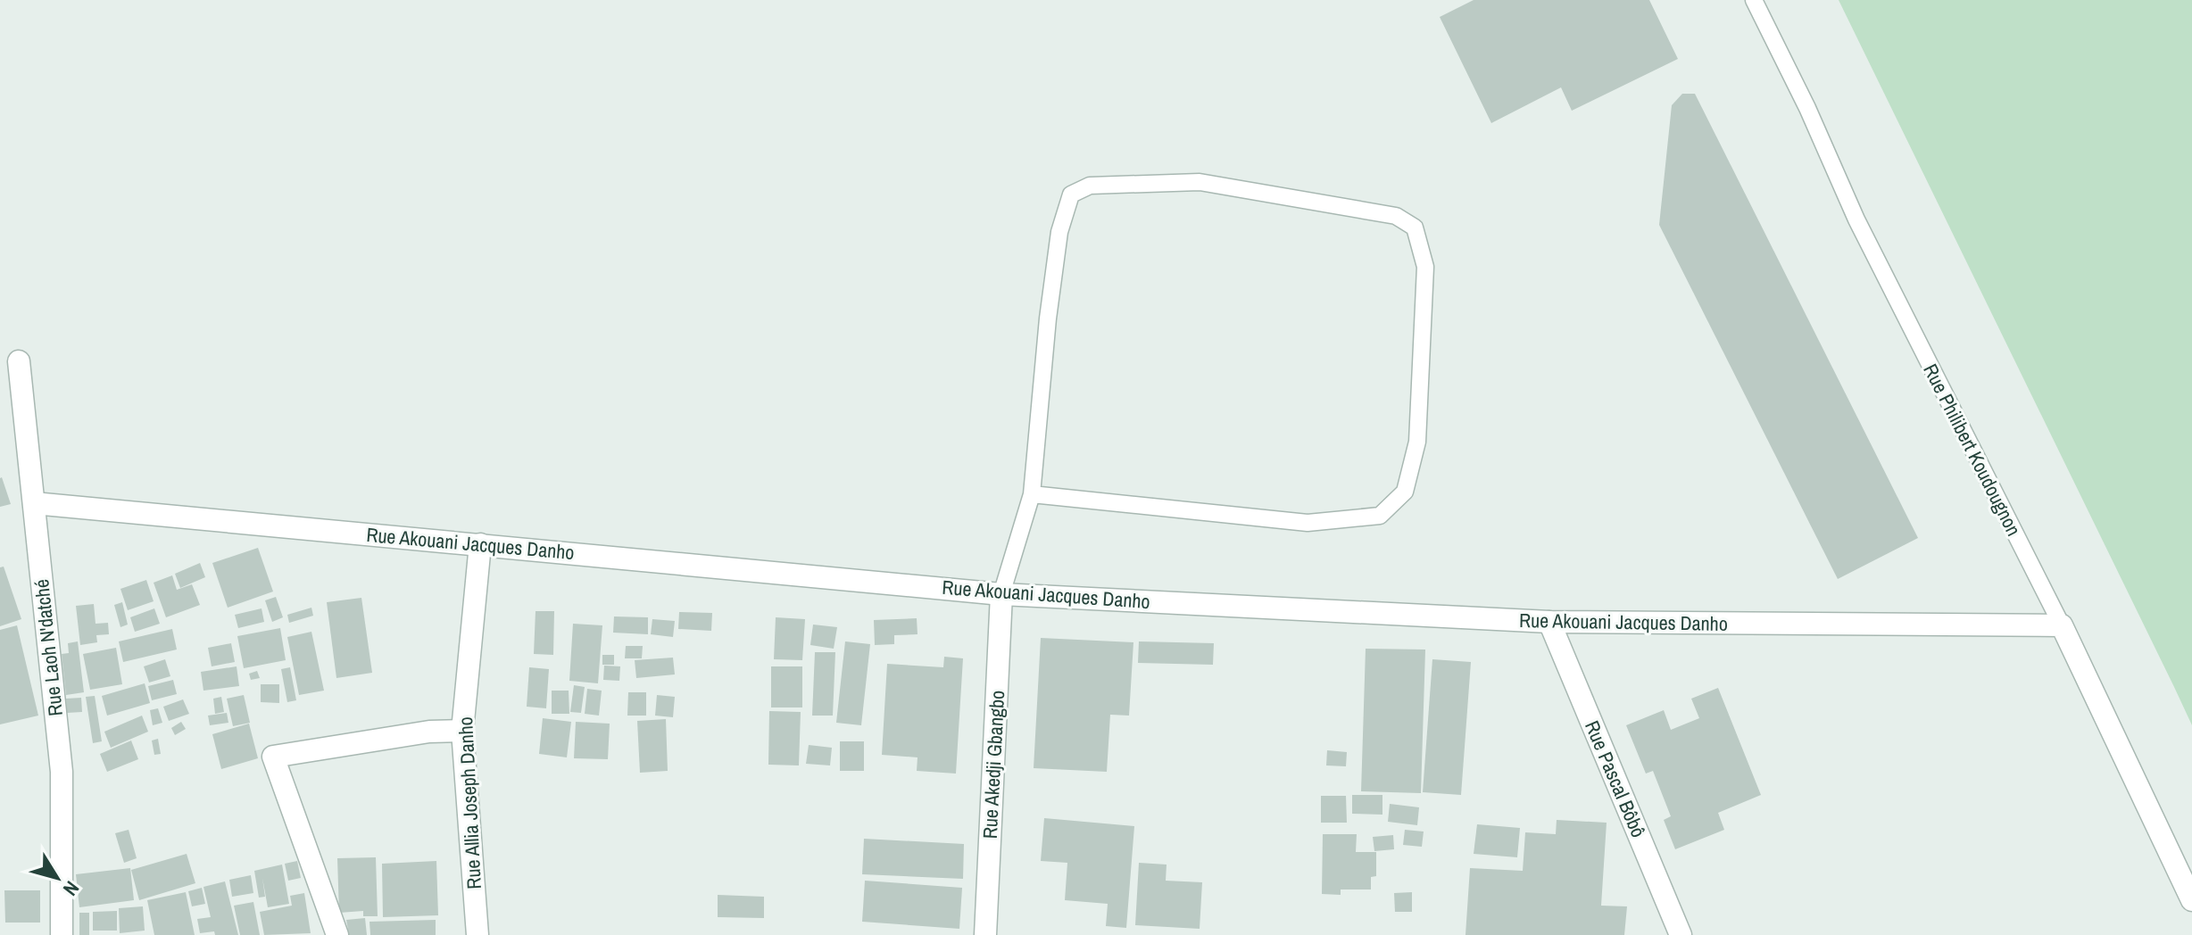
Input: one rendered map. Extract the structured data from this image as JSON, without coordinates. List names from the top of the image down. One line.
{"streets":{"street":["Rue Philibert Koudougnon","Rue Akouani Jacques Danho","Rue Laoh N'datché","Rue Akedji Gbangbo","Rue Pascal Bôbô","Rue Allia Joseph Danho"]},"crossings":[["Rue Philibert Koudougnon","Rue Akouani Jacques Danho"],["Rue Akouani Jacques Danho","Rue Laoh N'datché"],["Rue Akouani Jacques Danho","Rue Akedji Gbangbo"],["Rue Akouani Jacques Danho","Rue Pascal Bôbô"],["Rue Akouani Jacques Danho","Rue Allia Joseph Danho"]],"north":"bottom right"}
